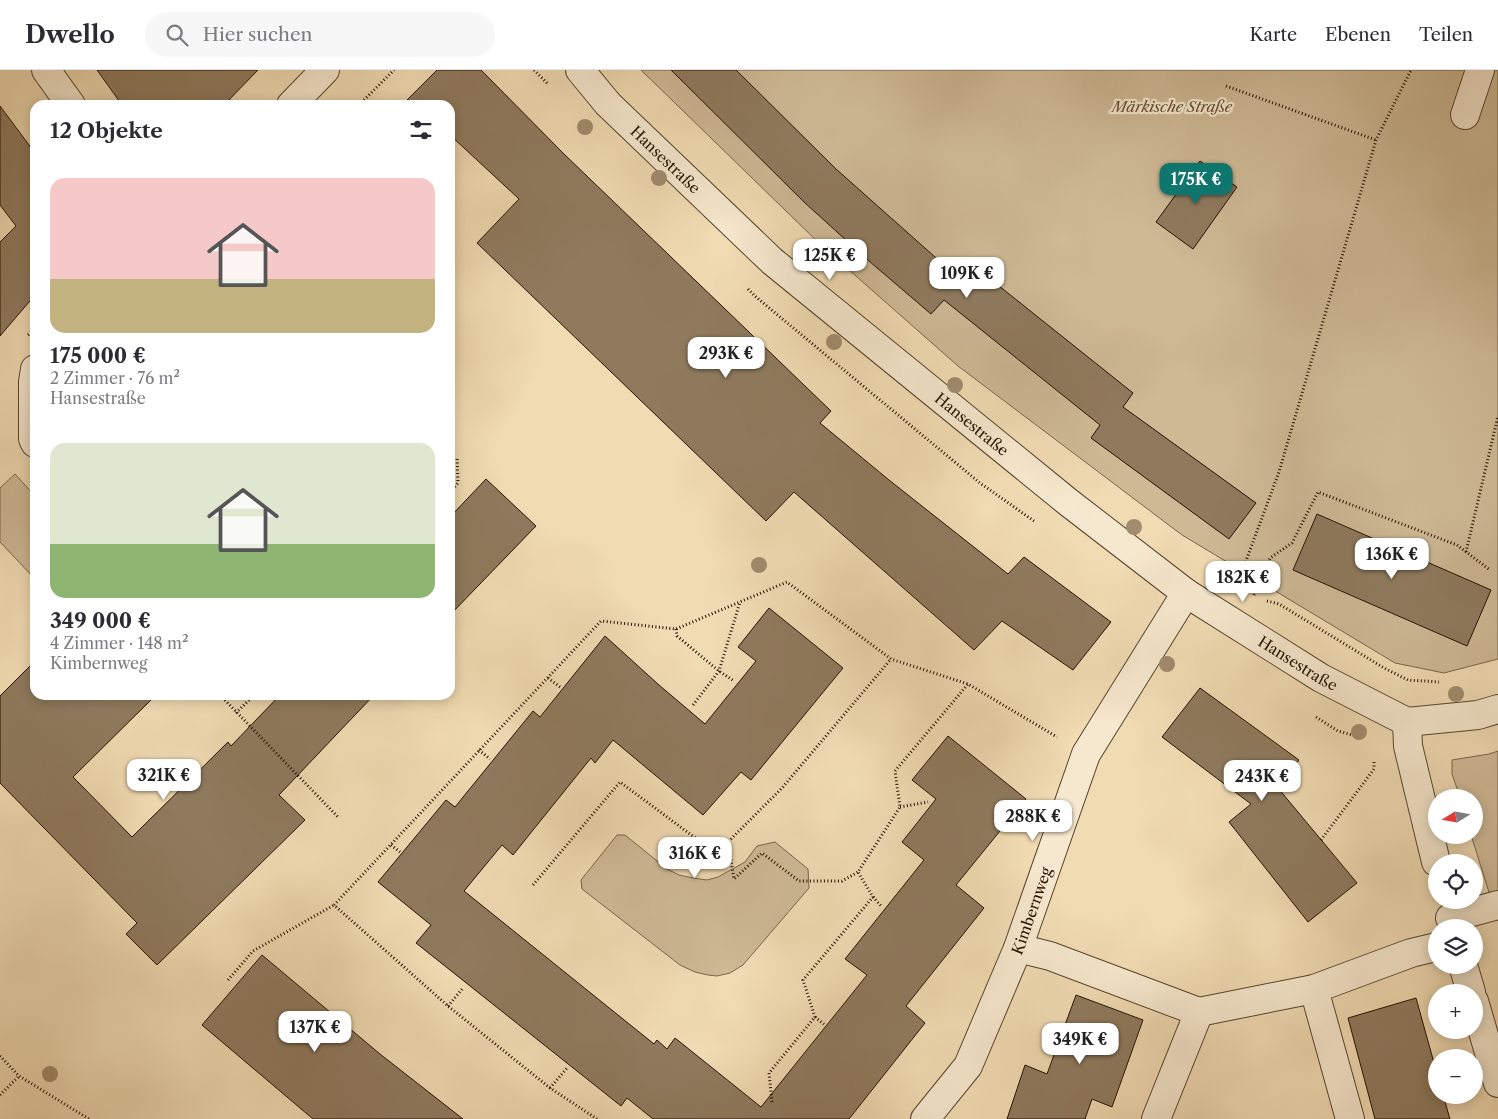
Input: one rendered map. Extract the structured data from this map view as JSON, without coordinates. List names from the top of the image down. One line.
{"streets":{"street":["Hansestraße","Kimbernweg"]},"crossings":[["Hansestraße","Kimbernweg"]],"parks":["Märkische Straße"],"north":"left","page":{"header":"Dwello","search":"Hier suchen","nav":["Karte","Ebenen","Teilen"],"heading":"12 Objekte","list":[{"name":"175 000 €","note":"2 Zimmer · 76 m² · Hansestraße"},{"name":"349 000 €","note":"4 Zimmer · 148 m² · Kimbernweg"}],"price":["175K €","125K €","109K €","293K €","136K €","182K €","321K €","243K €","288K €","316K €","137K €","349K €"],"map_buttons":["+","−"]}}
